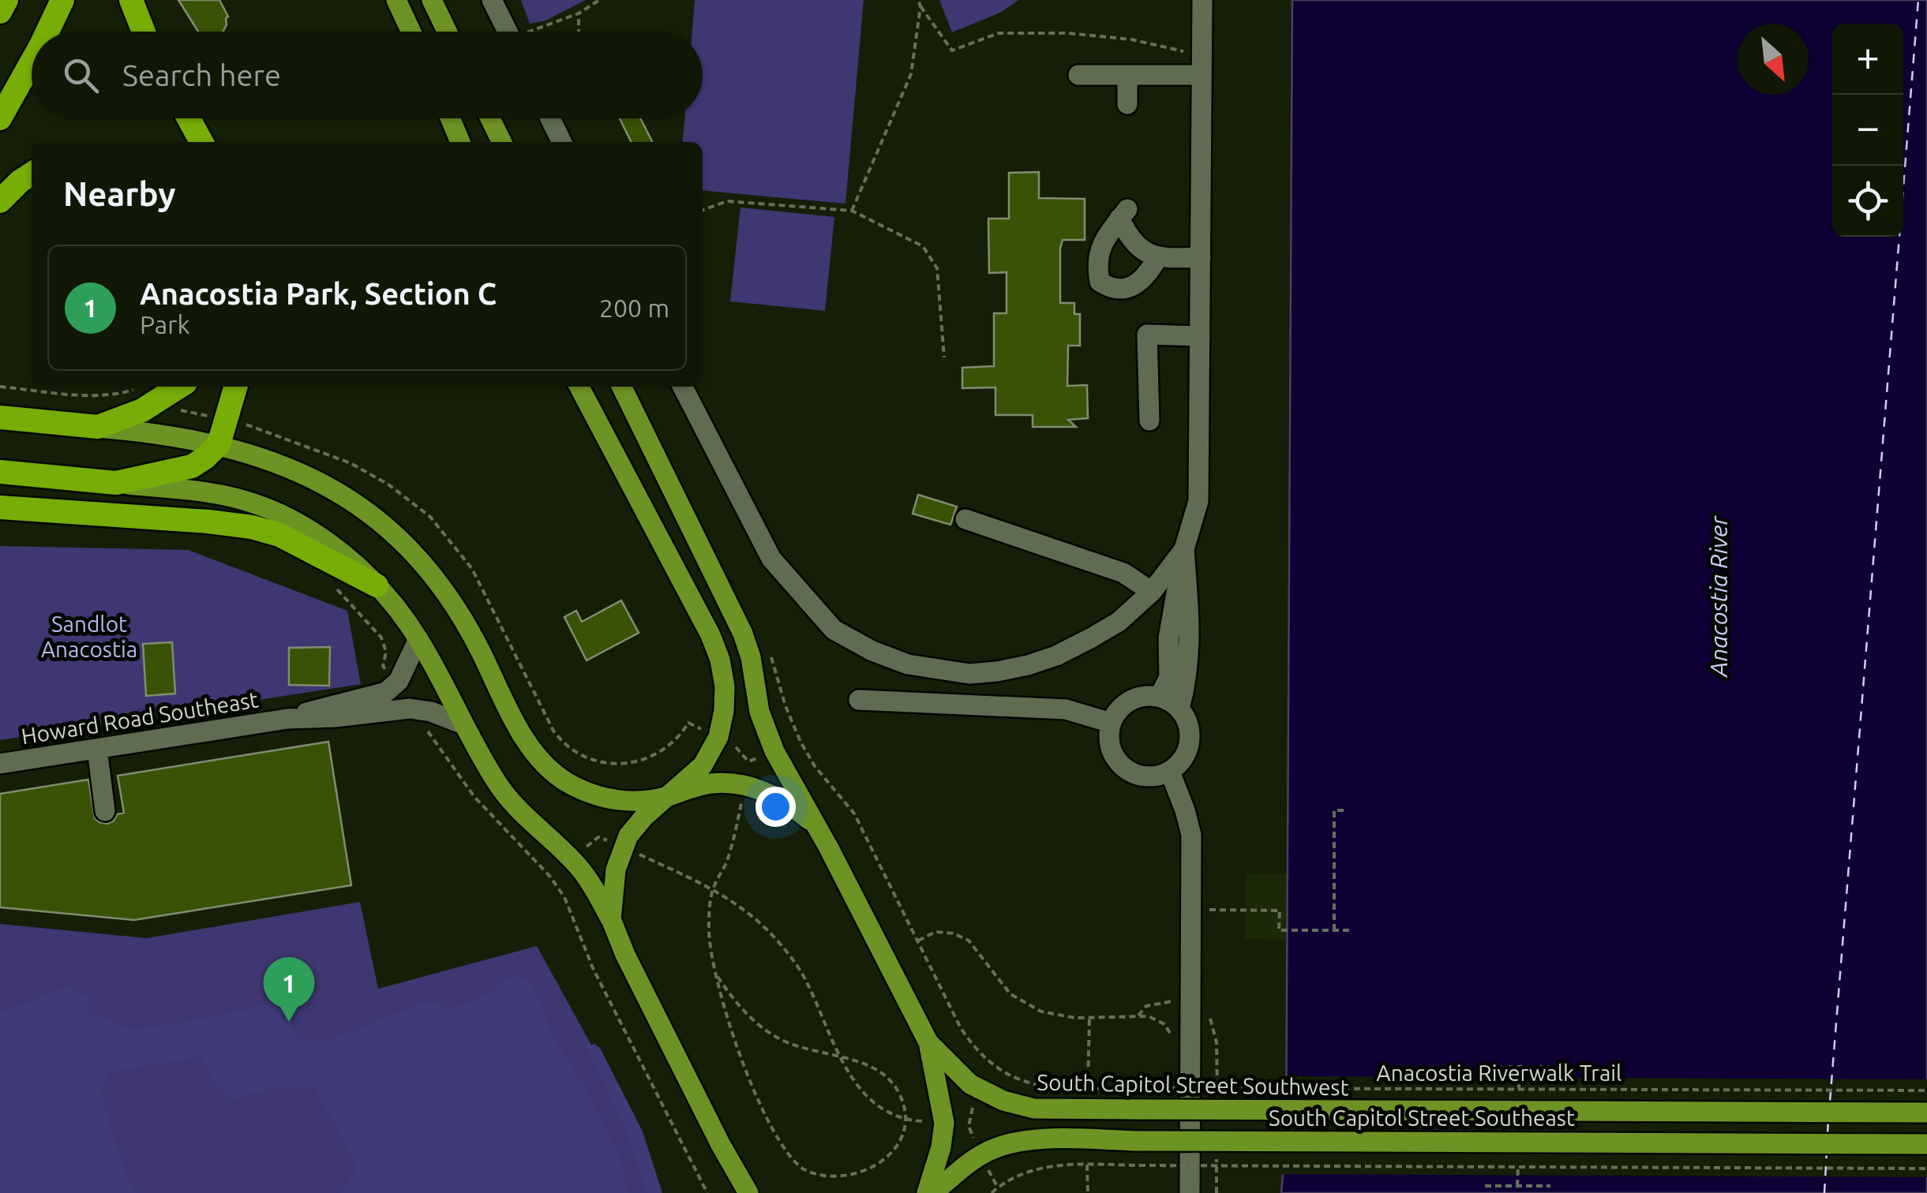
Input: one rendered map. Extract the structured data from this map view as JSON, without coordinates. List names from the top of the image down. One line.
{"streets":{"main road":["South Capitol Street Southwest","South Capitol Street Southeast"],"street":["Howard Road Southeast"],"path":["Anacostia Riverwalk Trail"]},"water":["Anacostia River"],"parks":["Sandlot Anacostia"],"north":"bottom right","page":{"map_buttons":["+","−"],"search":"Search here","heading":"Nearby","list":[{"mark":"1","name":"Anacostia Park, Section C","note":"Park","value":"200 m"}],"pins":"1"}}
